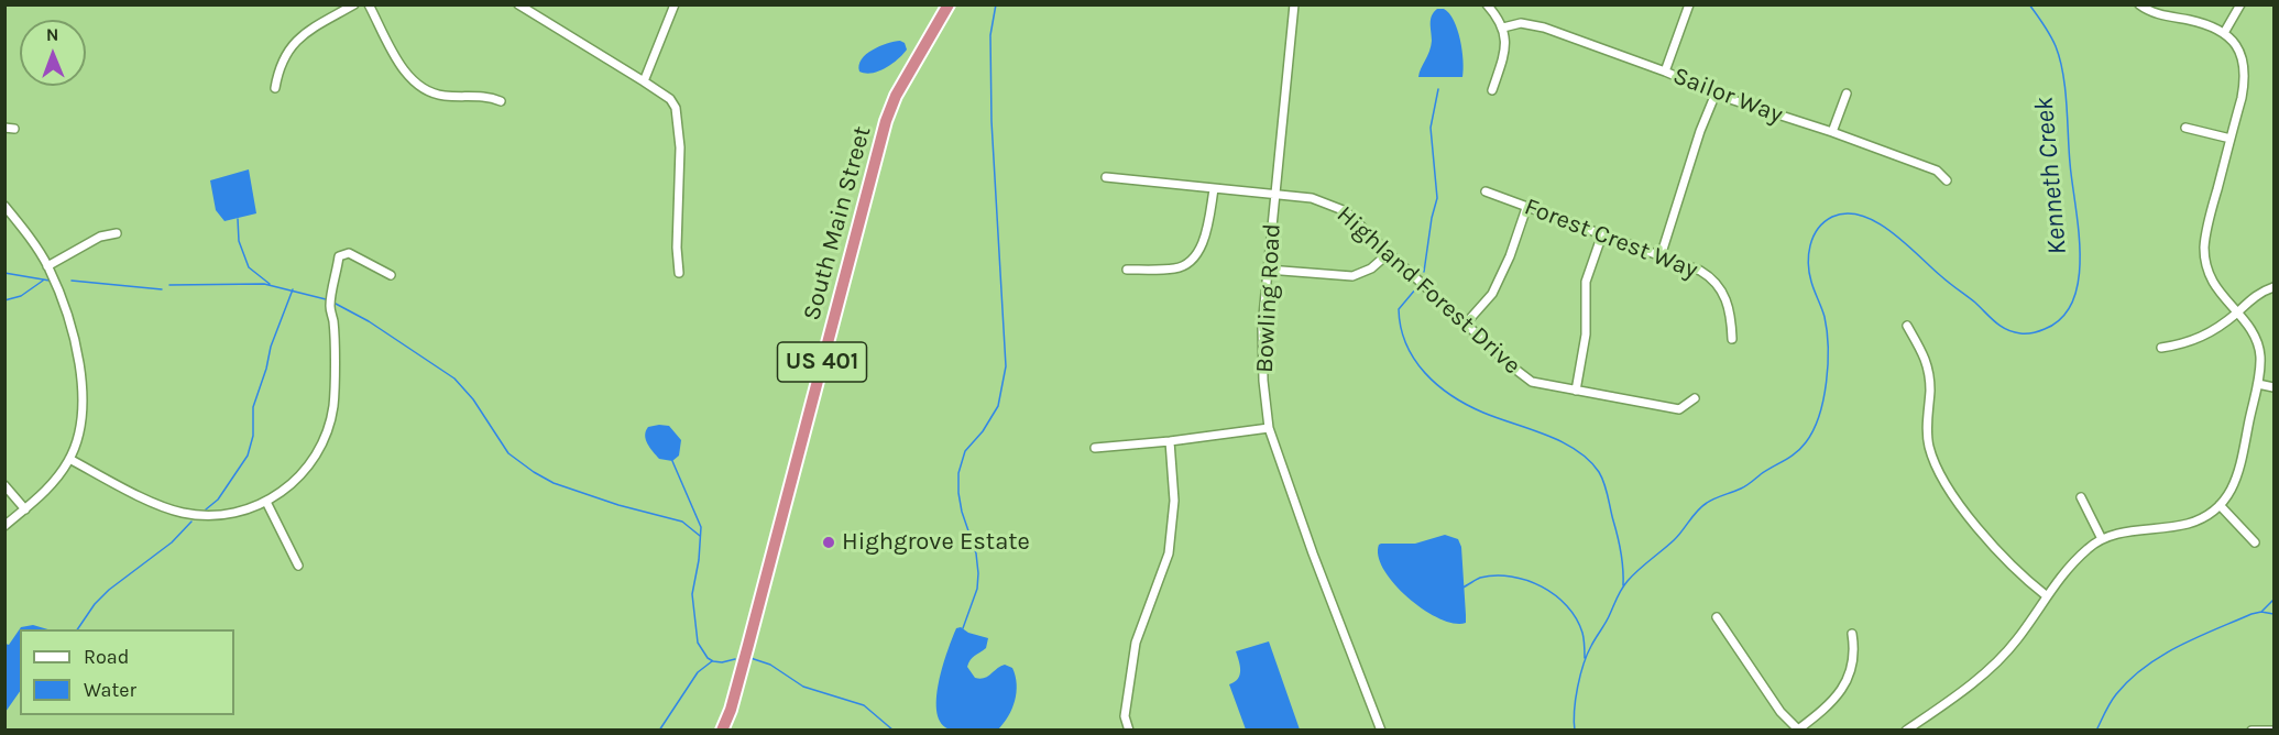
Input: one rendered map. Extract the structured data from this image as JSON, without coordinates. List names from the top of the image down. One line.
{"streets":{"highway":["South Main Street","US 401"],"street":["Sailor Way","Forest Crest Way","Highland Forest Drive","Bowling Road"]},"crossings":[["Highland Forest Drive","Bowling Road"]],"water":["Kenneth Creek"],"places":["Highgrove Estate"],"legend":["Road","Water"],"north":"top"}
